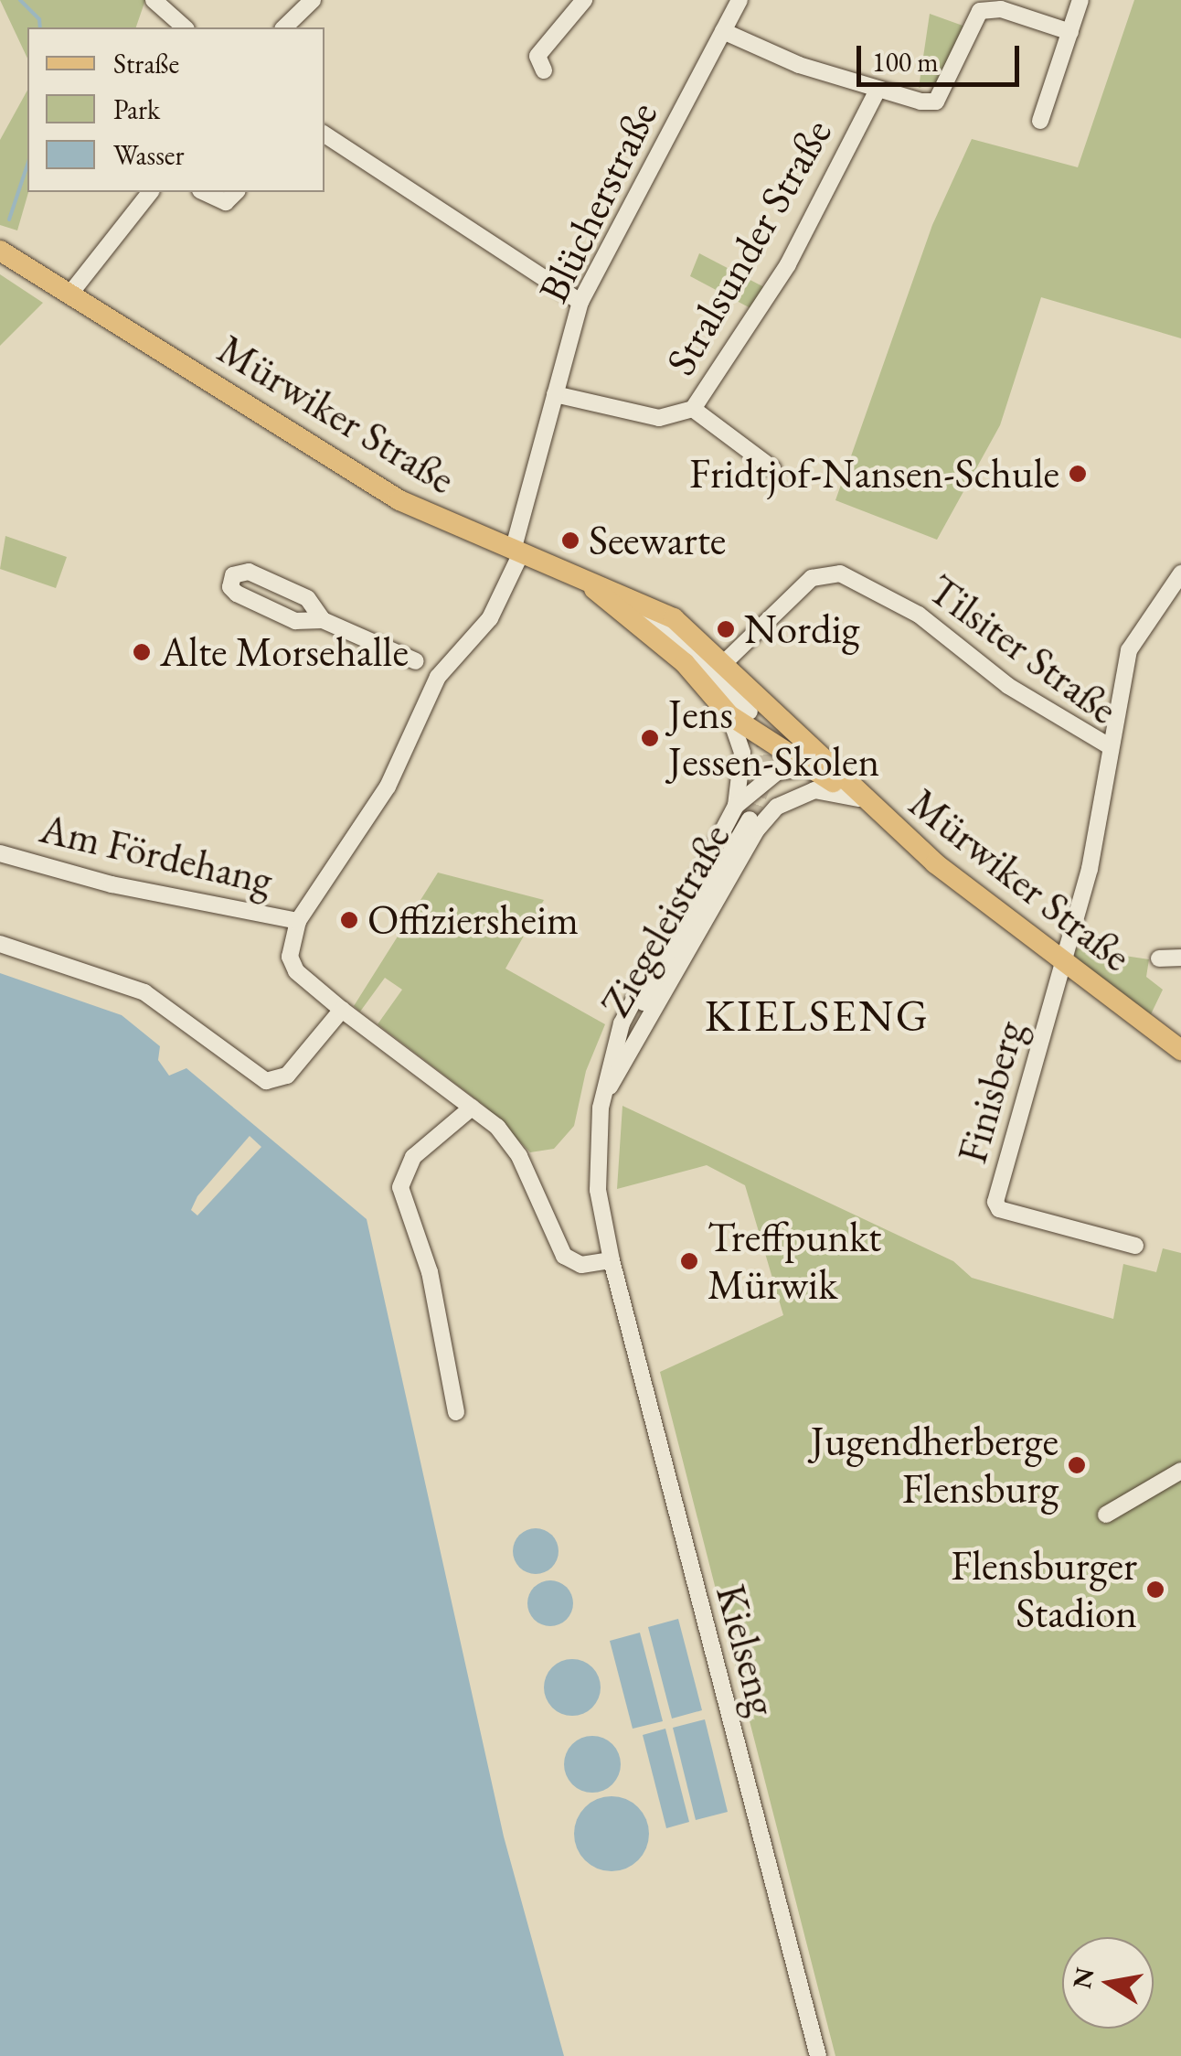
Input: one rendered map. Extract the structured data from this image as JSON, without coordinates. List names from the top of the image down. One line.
{"streets":{"main road":["Mürwiker Straße"],"street":["Blücherstraße","Stralsunder Straße","Tilsiter Straße","Am Fördehang","Ziegeleistraße","Finisberg","Kielseng"]},"crossings":[["Blücherstraße","Stralsunder Straße"],["Blücherstraße","Mürwiker Straße"],["Blücherstraße","Am Fördehang"],["Mürwiker Straße","Tilsiter Straße"],["Mürwiker Straße","Ziegeleistraße"],["Mürwiker Straße","Finisberg"],["Tilsiter Straße","Finisberg"],["Ziegeleistraße","Kielseng"]],"districts":["KIELSENG"],"places":["Fridtjof-Nansen-Schule","Seewarte","Nordig","Alte Morsehalle","Jens Jessen-Skolen","Offiziersheim","Treffpunkt Mürwik","Jugendherberge Flensburg","Flensburger Stadion"],"legend":["Straße","Park","Wasser"],"scale_bar":"100 m","north":"left"}
